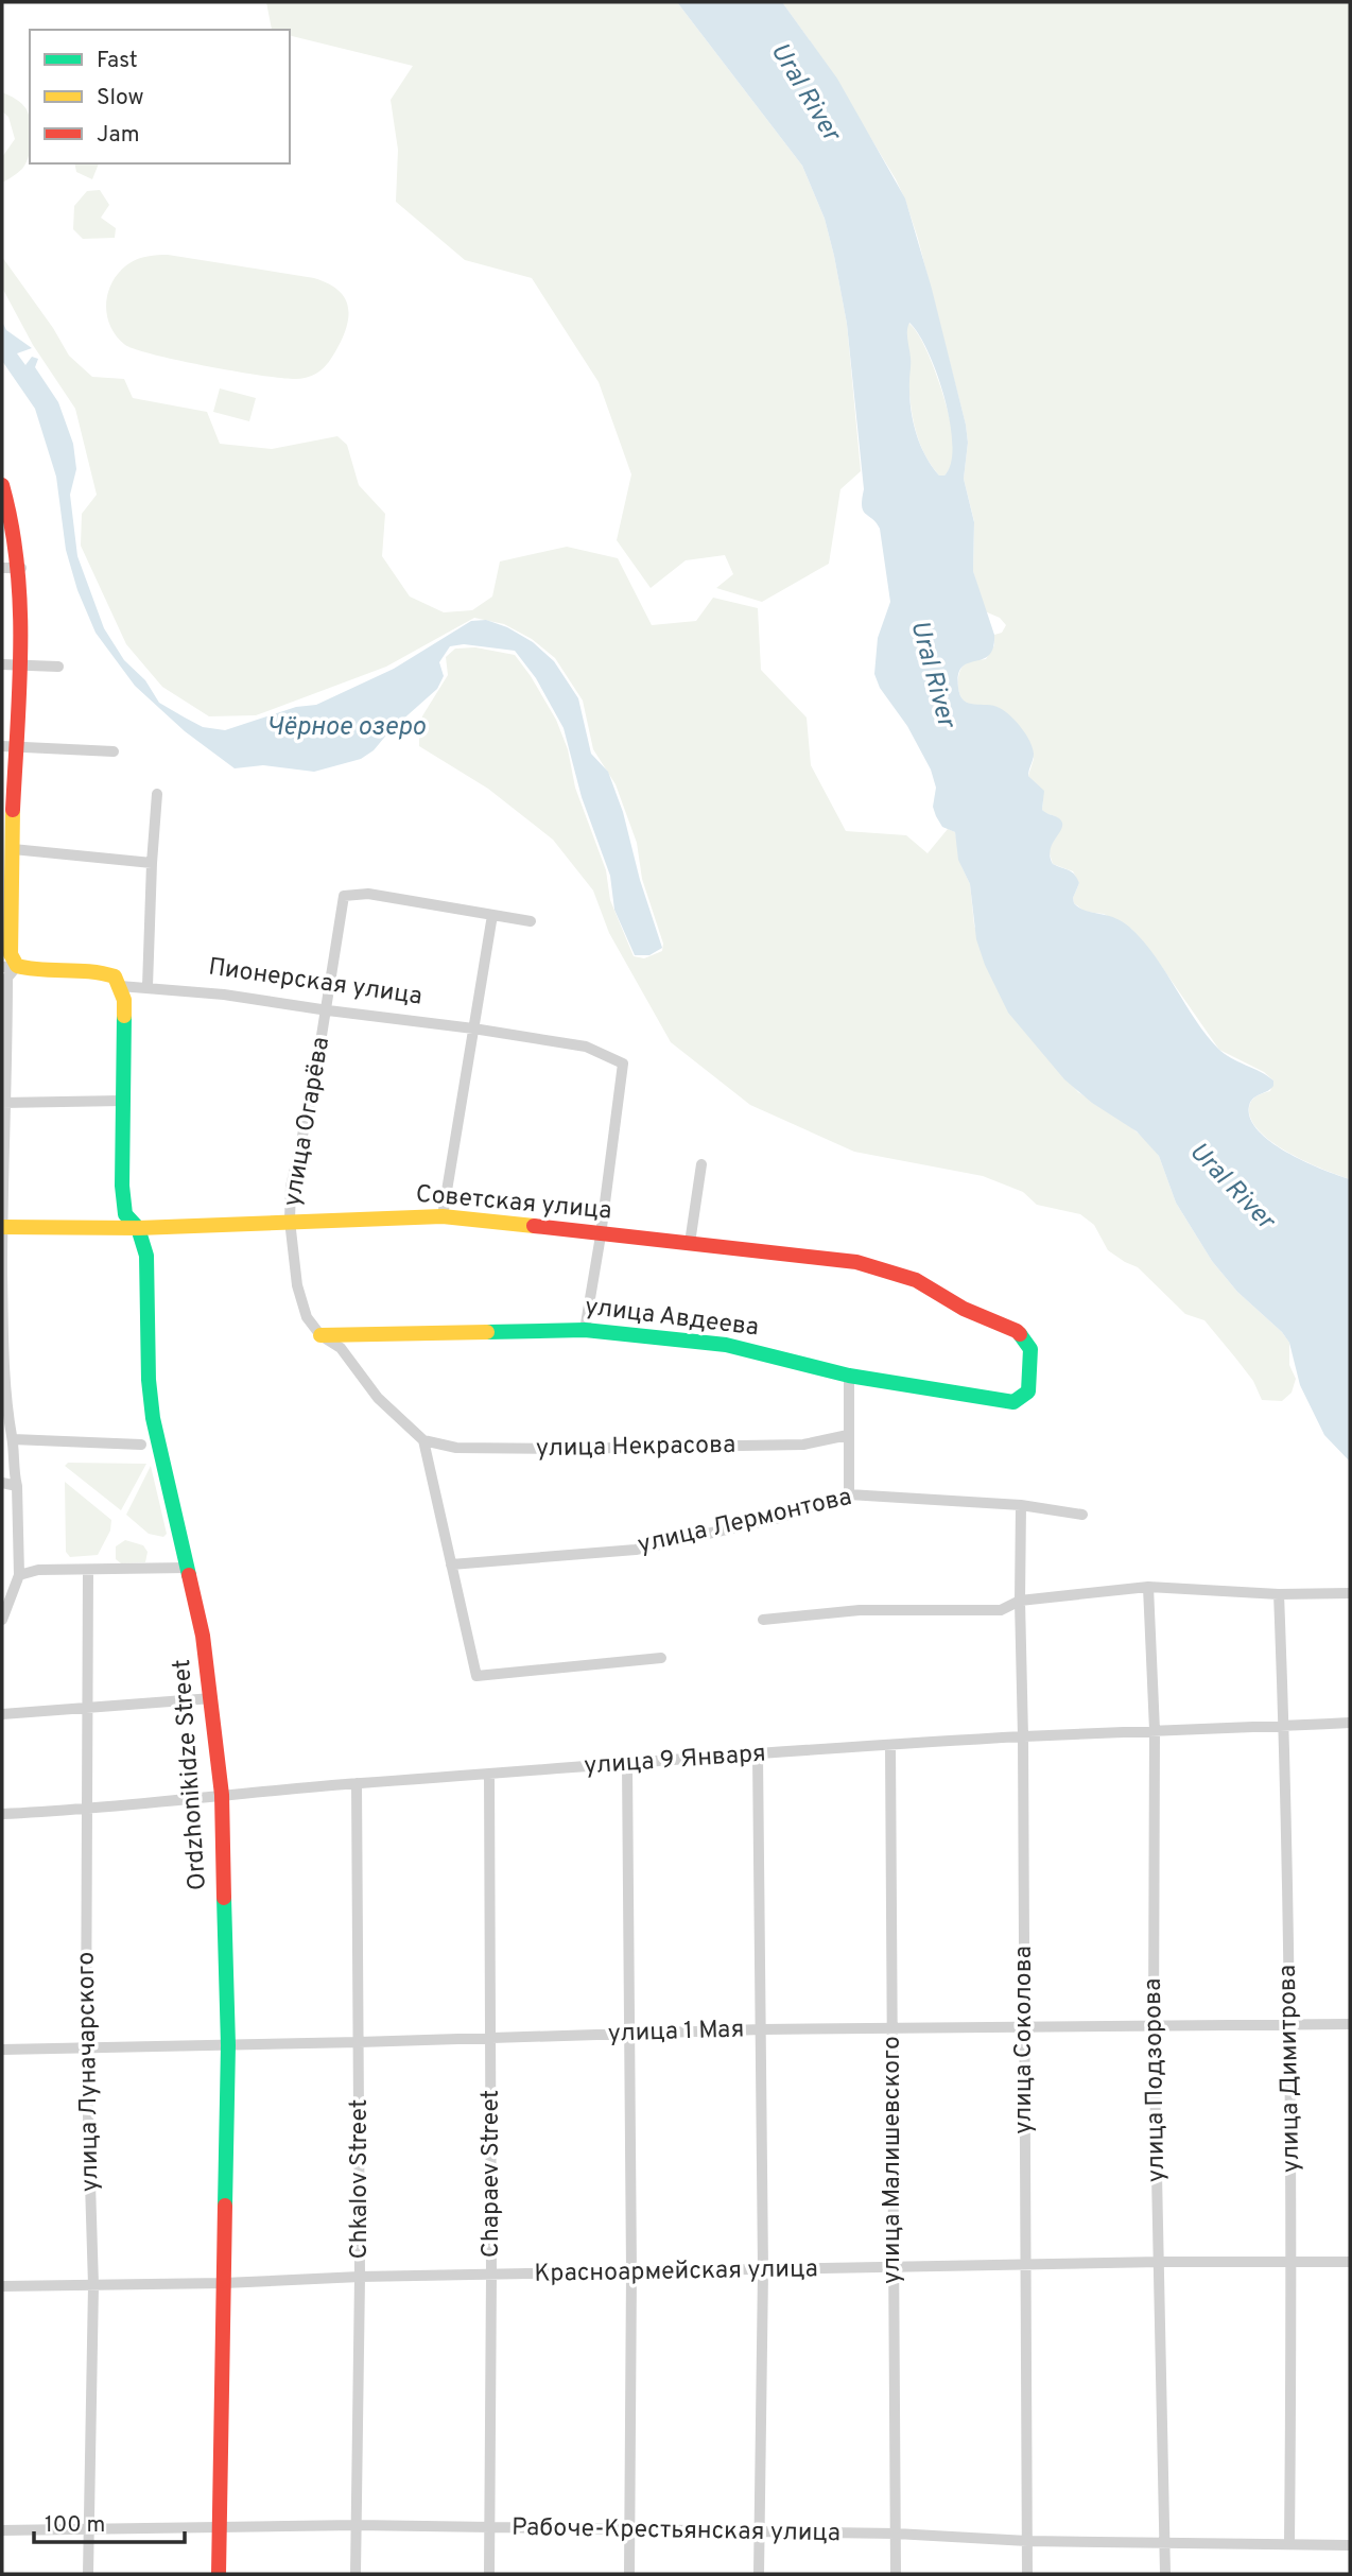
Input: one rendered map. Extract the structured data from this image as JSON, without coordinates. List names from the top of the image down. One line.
{"streets":{"main road":["Пионерская улица","Советская улица","улица Авдеева","Ordzhonikidze Street"],"street":["улица Огарёва","улица Некрасова","улица Лермонтова","улица 9 Января","улица 1 Мая","улица Соколова","улица Димитрова","улица Луначарского","улица Подзорова","улица Малишевского","Chapaev Street","Chkalov Street","Красноармейская улица","Рабоче-Крестьянская улица"]},"crossings":[["Пионерская улица","улица Огарёва"],["Пионерская улица","Советская улица"],["Пионерская улица","Ordzhonikidze Street"],["улица Огарёва","Советская улица"],["улица Огарёва","улица Авдеева"],["улица Огарёва","улица Некрасова"],["Советская улица","улица Авдеева"],["Советская улица","Ordzhonikidze Street"],["улица Лермонтова","улица Соколова"],["улица 9 Января","Ordzhonikidze Street"],["улица 9 Января","улица Соколова"],["улица 9 Января","улица Димитрова"],["улица 9 Января","улица Луначарского"],["улица 9 Января","улица Подзорова"],["улица 9 Января","улица Малишевского"],["улица 9 Января","Chapaev Street"],["улица 9 Января","Chkalov Street"],["Ordzhonikidze Street","улица 1 Мая"],["Ordzhonikidze Street","Красноармейская улица"],["Ordzhonikidze Street","Рабоче-Крестьянская улица"],["улица 1 Мая","улица Соколова"],["улица 1 Мая","улица Димитрова"],["улица 1 Мая","улица Луначарского"],["улица 1 Мая","улица Подзорова"],["улица 1 Мая","улица Малишевского"],["улица 1 Мая","Chapaev Street"],["улица 1 Мая","Chkalov Street"],["улица Соколова","Красноармейская улица"],["улица Соколова","Рабоче-Крестьянская улица"],["улица Димитрова","Красноармейская улица"],["улица Димитрова","Рабоче-Крестьянская улица"],["улица Луначарского","Красноармейская улица"],["улица Луначарского","Рабоче-Крестьянская улица"],["улица Подзорова","Красноармейская улица"],["улица Подзорова","Рабоче-Крестьянская улица"],["улица Малишевского","Красноармейская улица"],["улица Малишевского","Рабоче-Крестьянская улица"],["Chapaev Street","Красноармейская улица"],["Chapaev Street","Рабоче-Крестьянская улица"],["Chkalov Street","Красноармейская улица"],["Chkalov Street","Рабоче-Крестьянская улица"]],"water":["Ural River","Чёрное озеро"],"legend":["Fast","Slow","Jam"],"scale_bar":"100 m"}
